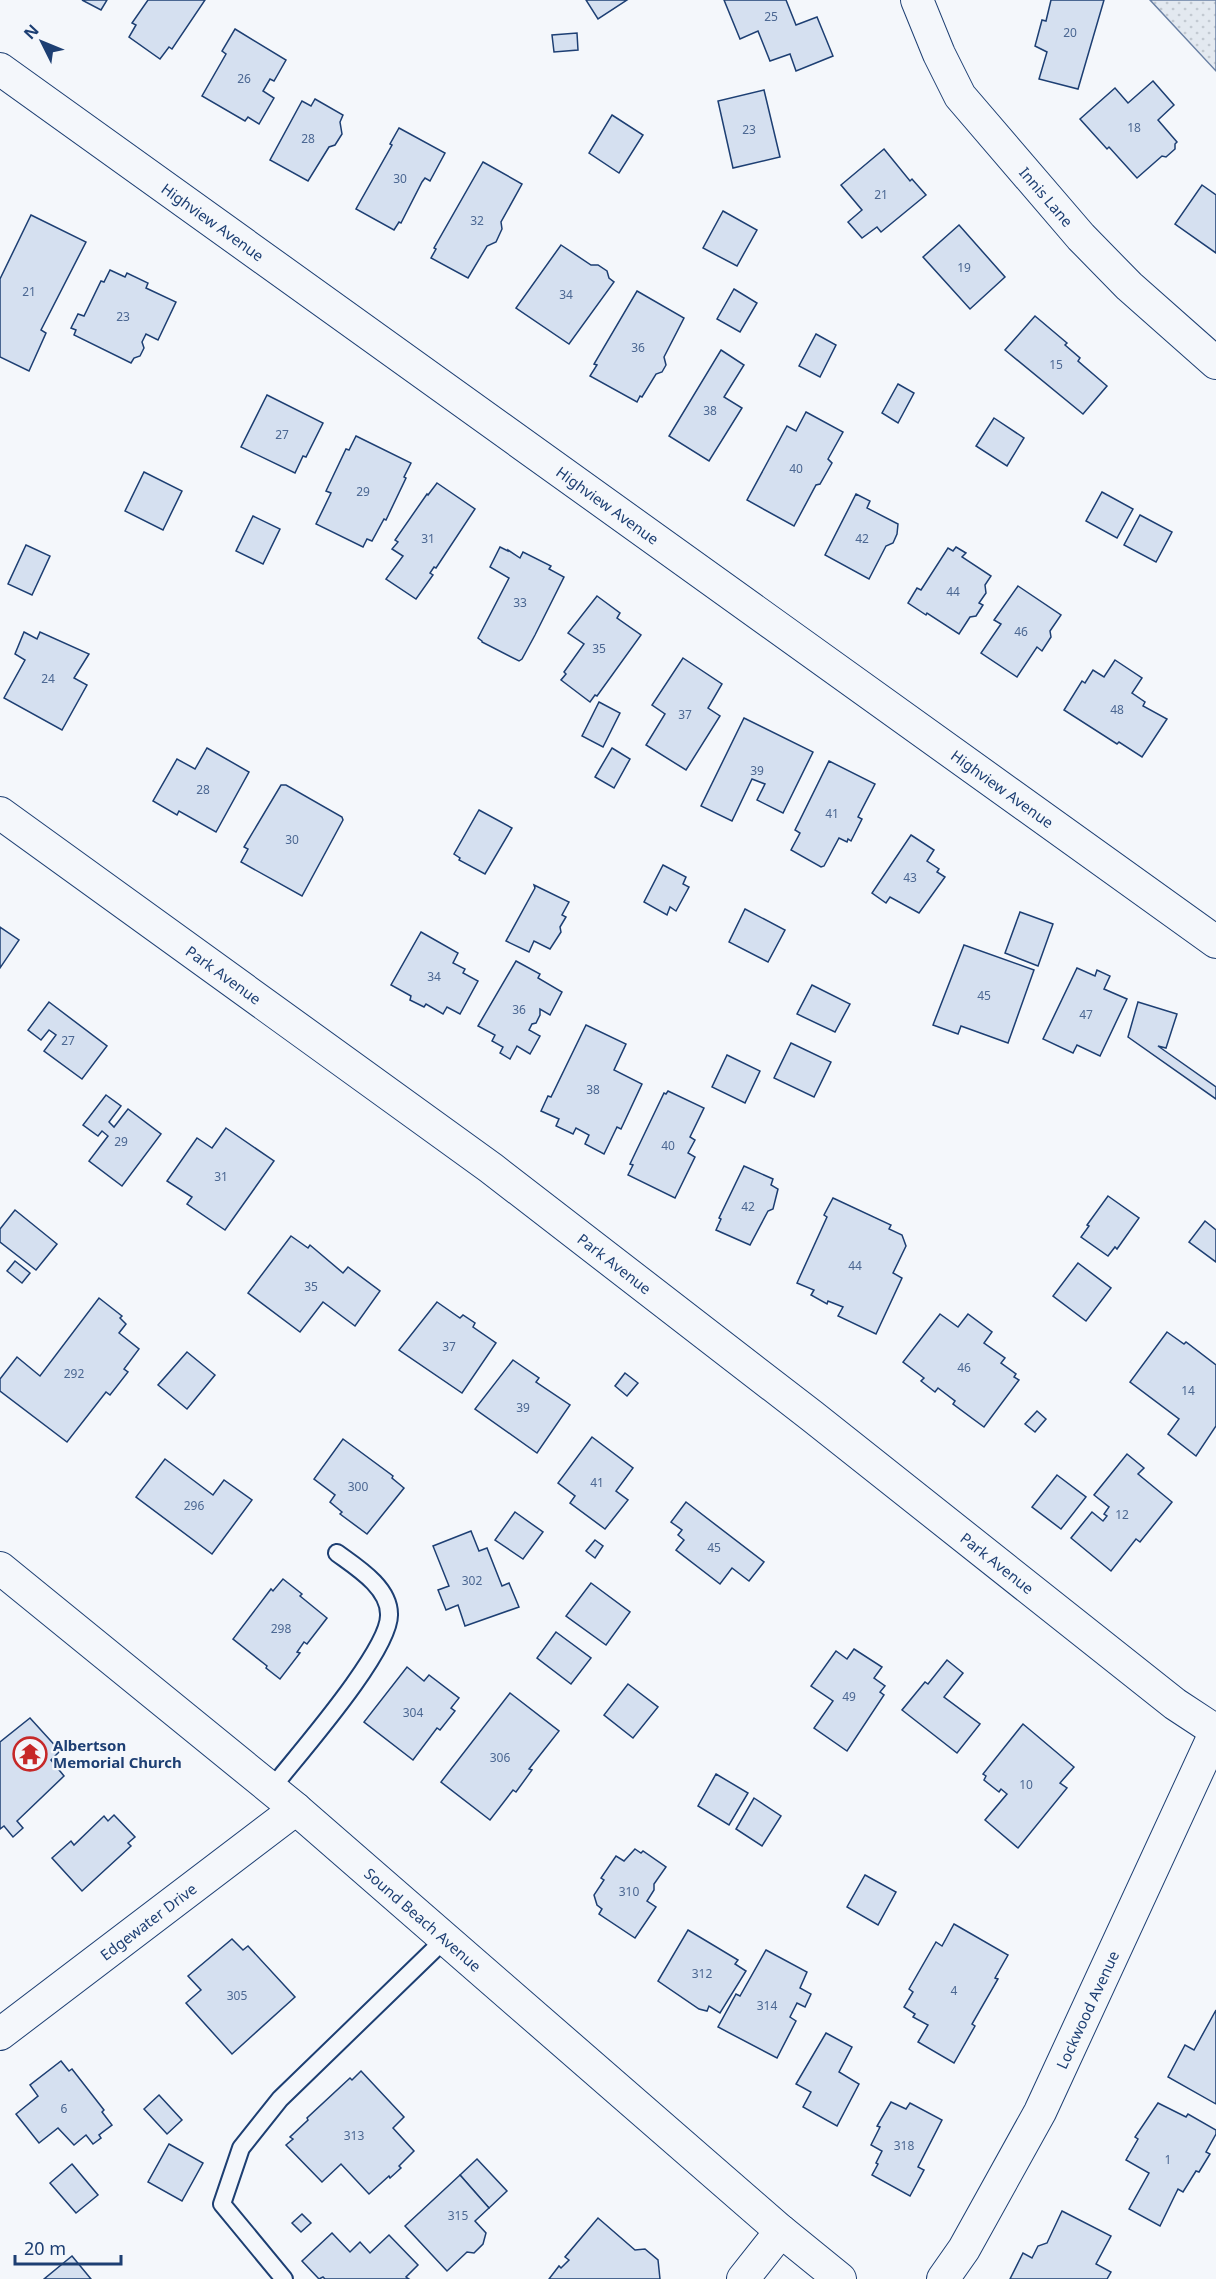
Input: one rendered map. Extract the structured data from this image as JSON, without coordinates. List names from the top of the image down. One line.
{"streets":{"street":["Innis Lane","Highview Avenue","Park Avenue","Sound Beach Avenue","Edgewater Drive","Lockwood Avenue"]},"crossings":[["Park Avenue","Lockwood Avenue"],["Sound Beach Avenue","Edgewater Drive"]],"places":{"temple":["Albertson Memorial Church"]},"house_numbers":["25","20","26","18","23","28","30","21","32","19","21","34","23","36","15","38","27","40","29","31","42","44","33","46","35","24","48","37","39","28","41","30","43","34","45","36","47","27","38","29","40","31","42","44","35","37","46","292","14","39","41","300","296","12","45","302","298","49","304","306","10","310","312","4","305","314","6","313","318","1","315"],"scale_bar":"20 m","north":"top left"}
